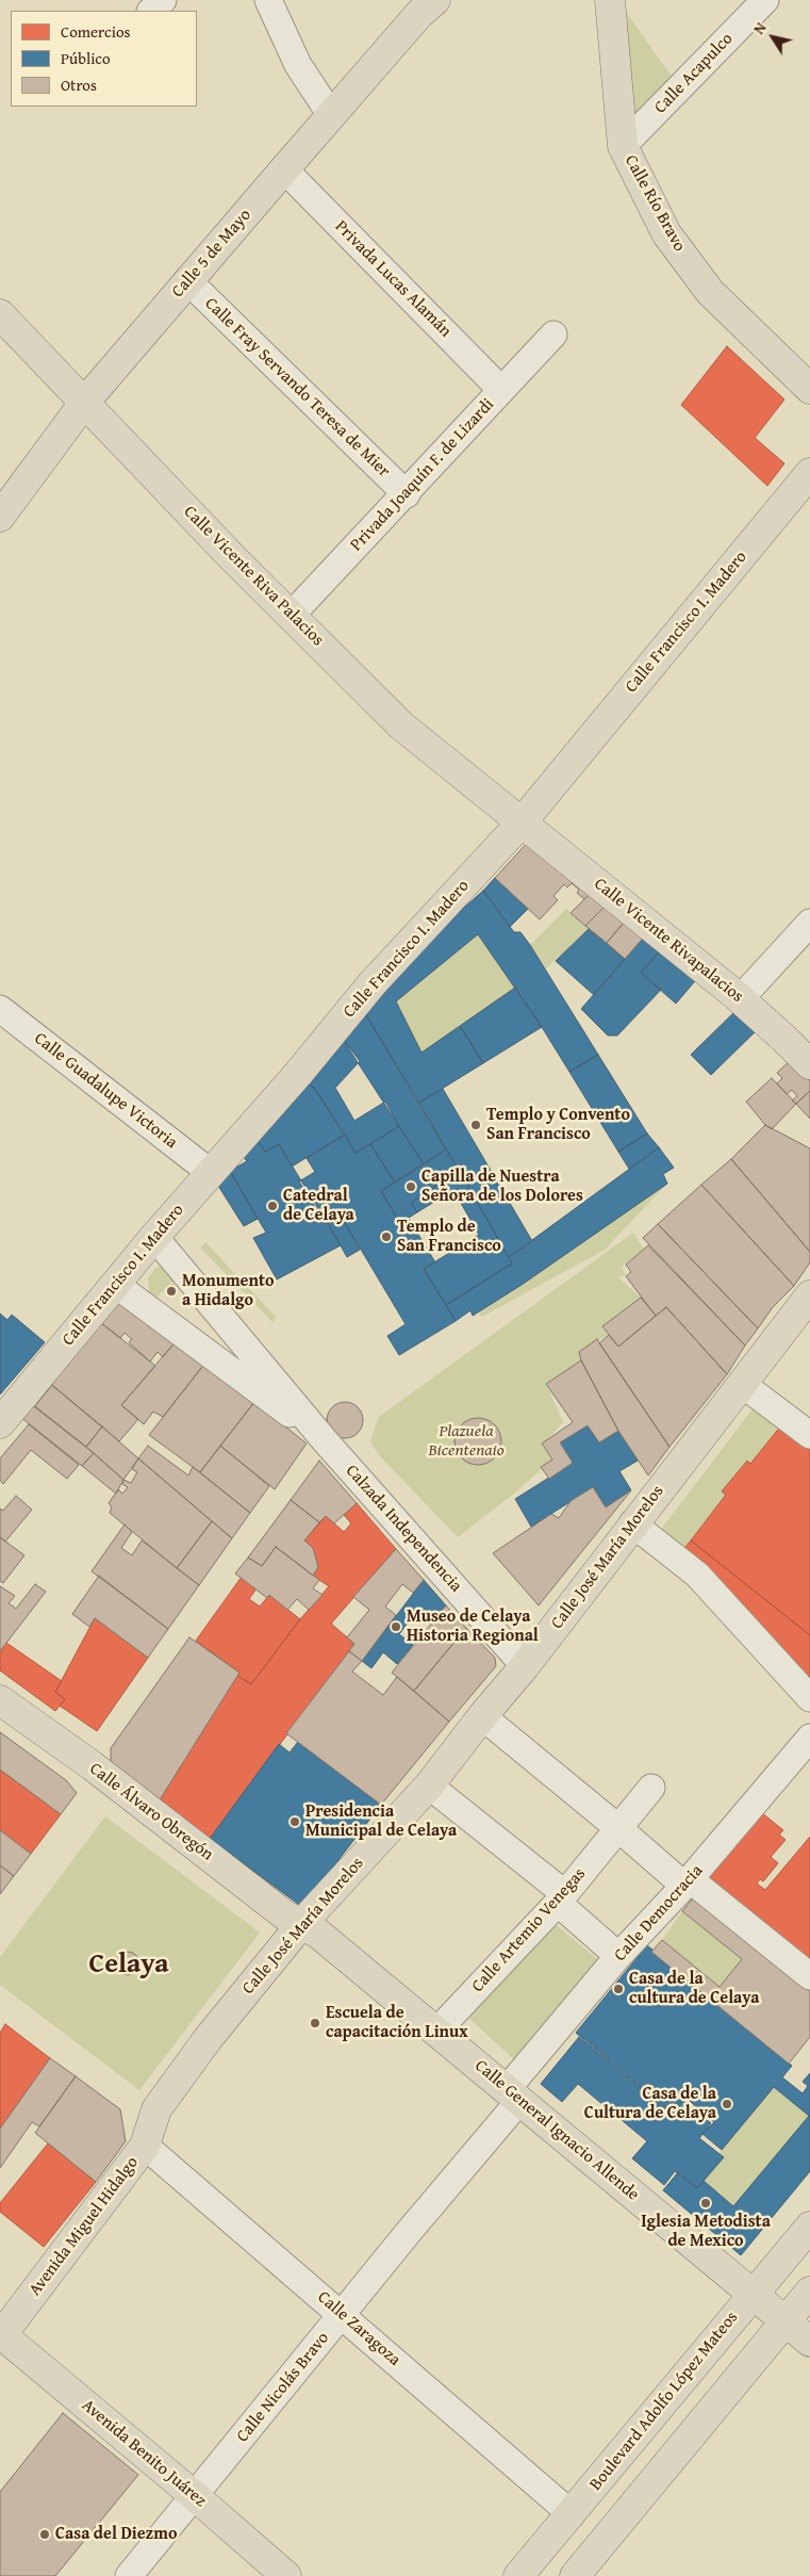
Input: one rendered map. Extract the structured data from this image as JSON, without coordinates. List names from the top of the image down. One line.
{"streets":{"main road":["Calle Río Bravo","Calle 5 de Mayo","Calle Vicente Riva Palacios","Calle Francisco I. Madero","Calle Vicente Rivapalacios","Calle José María Morelos","Calle Álvaro Obregón","Calle General Ignacio Allende","Avenida Miguel Hidalgo","Boulevard Adolfo López Mateos","Avenida Benito Juárez"],"street":["Calle Acapulco","Privada Lucas Alamán","Calle Fray Servando Teresa de Mier","Privada Joaquín F. de Lizardi","Calle Guadalupe Victoria","Calzada Independencia","Calle Democracia","Calle Artemio Venegas","Calle Zaragoza","Calle Nicolás Bravo"]},"crossings":[["Calle Acapulco","Calle Río Bravo"],["Calle 5 de Mayo","Privada Lucas Alamán"],["Calle 5 de Mayo","Calle Fray Servando Teresa de Mier"],["Calle 5 de Mayo","Calle Vicente Riva Palacios"],["Privada Lucas Alamán","Privada Joaquín F. de Lizardi"],["Calle Fray Servando Teresa de Mier","Privada Joaquín F. de Lizardi"],["Privada Joaquín F. de Lizardi","Calle Vicente Riva Palacios"],["Calle Vicente Riva Palacios","Calle Francisco I. Madero"],["Calle Vicente Riva Palacios","Calle Vicente Rivapalacios"],["Calle Francisco I. Madero","Calle Vicente Rivapalacios"],["Calle Francisco I. Madero","Calle Guadalupe Victoria"],["Calle Francisco I. Madero","Calzada Independencia"],["Calzada Independencia","Calle José María Morelos"],["Calle José María Morelos","Calle Álvaro Obregón"],["Calle José María Morelos","Calle General Ignacio Allende"],["Calle José María Morelos","Avenida Miguel Hidalgo"],["Calle Álvaro Obregón","Calle General Ignacio Allende"],["Calle Democracia","Calle General Ignacio Allende"],["Calle Democracia","Calle Nicolás Bravo"],["Calle Artemio Venegas","Calle General Ignacio Allende"],["Calle General Ignacio Allende","Calle Nicolás Bravo"],["Calle General Ignacio Allende","Boulevard Adolfo López Mateos"],["Avenida Miguel Hidalgo","Calle Zaragoza"],["Avenida Miguel Hidalgo","Avenida Benito Juárez"],["Calle Zaragoza","Calle Nicolás Bravo"],["Calle Zaragoza","Boulevard Adolfo López Mateos"],["Calle Nicolás Bravo","Avenida Benito Juárez"]],"districts":["Celaya"],"parks":["Plazuela Bicentenaio"],"places":["Templo y Convento San Francisco","Capilla de Nuestra Señora de los Dolores","Catedral de Celaya","Templo de San Francisco","Monumento a Hidalgo","Museo de Celaya Historia Regional","Presidencia Municipal de Celaya","Casa de la cultura de Celaya","Escuela de capacitación Linux","Casa de la Cultura de Celaya","Iglesia Metodista de Mexico","Casa del Diezmo"],"legend":["Comercios","Público","Otros"],"north":"top left"}
